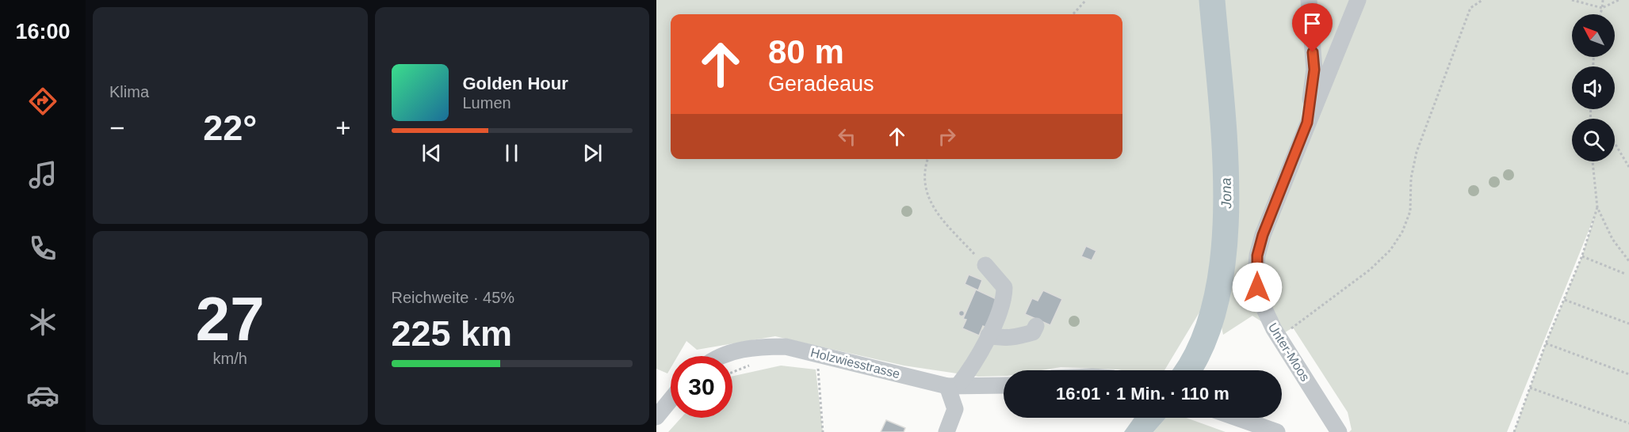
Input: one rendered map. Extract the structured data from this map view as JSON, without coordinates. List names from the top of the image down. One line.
{"streets":{"street":["Unter-Moos","Holzwiesstrasse"]},"water":["Jona"],"north":"top left","page":{"tabs":"16:00","tile":["Klima",["27","km/h"],["Reichweite · 45%","225 km"]],"turn":["80 m","Geradeaus"],"song":["Golden Hour","Lumen"],"heat":["−","22°","+"],"limit":"30","trip":"16:01 · 1 Min. · 110 m"}}
